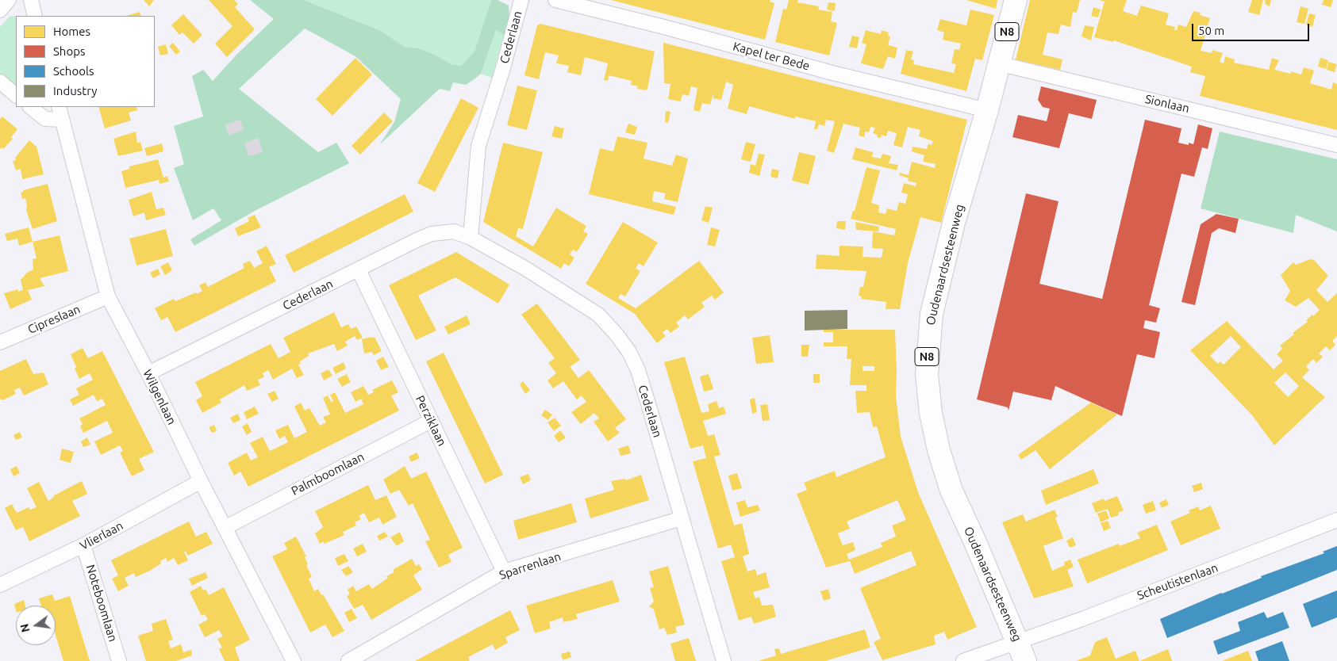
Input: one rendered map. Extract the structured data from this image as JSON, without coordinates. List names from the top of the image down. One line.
{"streets":{"main road":["N8","Oudenaardsesteenweg"],"street":["Cederlaan","Kapel ter Bede","Sionlaan","Cipreslaan","Wilgenlaan","Perziklaan","Palmboomlaan","Vlierlaan","Sparrenlaan","Scheutistenlaan","Noteboomlaan"]},"crossings":[["Cederlaan","Wilgenlaan"],["Cederlaan","Perziklaan"],["Cederlaan","Sparrenlaan"],["Kapel ter Bede","Oudenaardsesteenweg"],["Sionlaan","Oudenaardsesteenweg"],["Oudenaardsesteenweg","Scheutistenlaan"],["Cipreslaan","Wilgenlaan"],["Wilgenlaan","Palmboomlaan"],["Wilgenlaan","Vlierlaan"],["Perziklaan","Palmboomlaan"],["Perziklaan","Sparrenlaan"],["Vlierlaan","Noteboomlaan"]],"legend":["Homes","Shops","Schools","Industry"],"scale_bar":"50 m","north":"left"}
